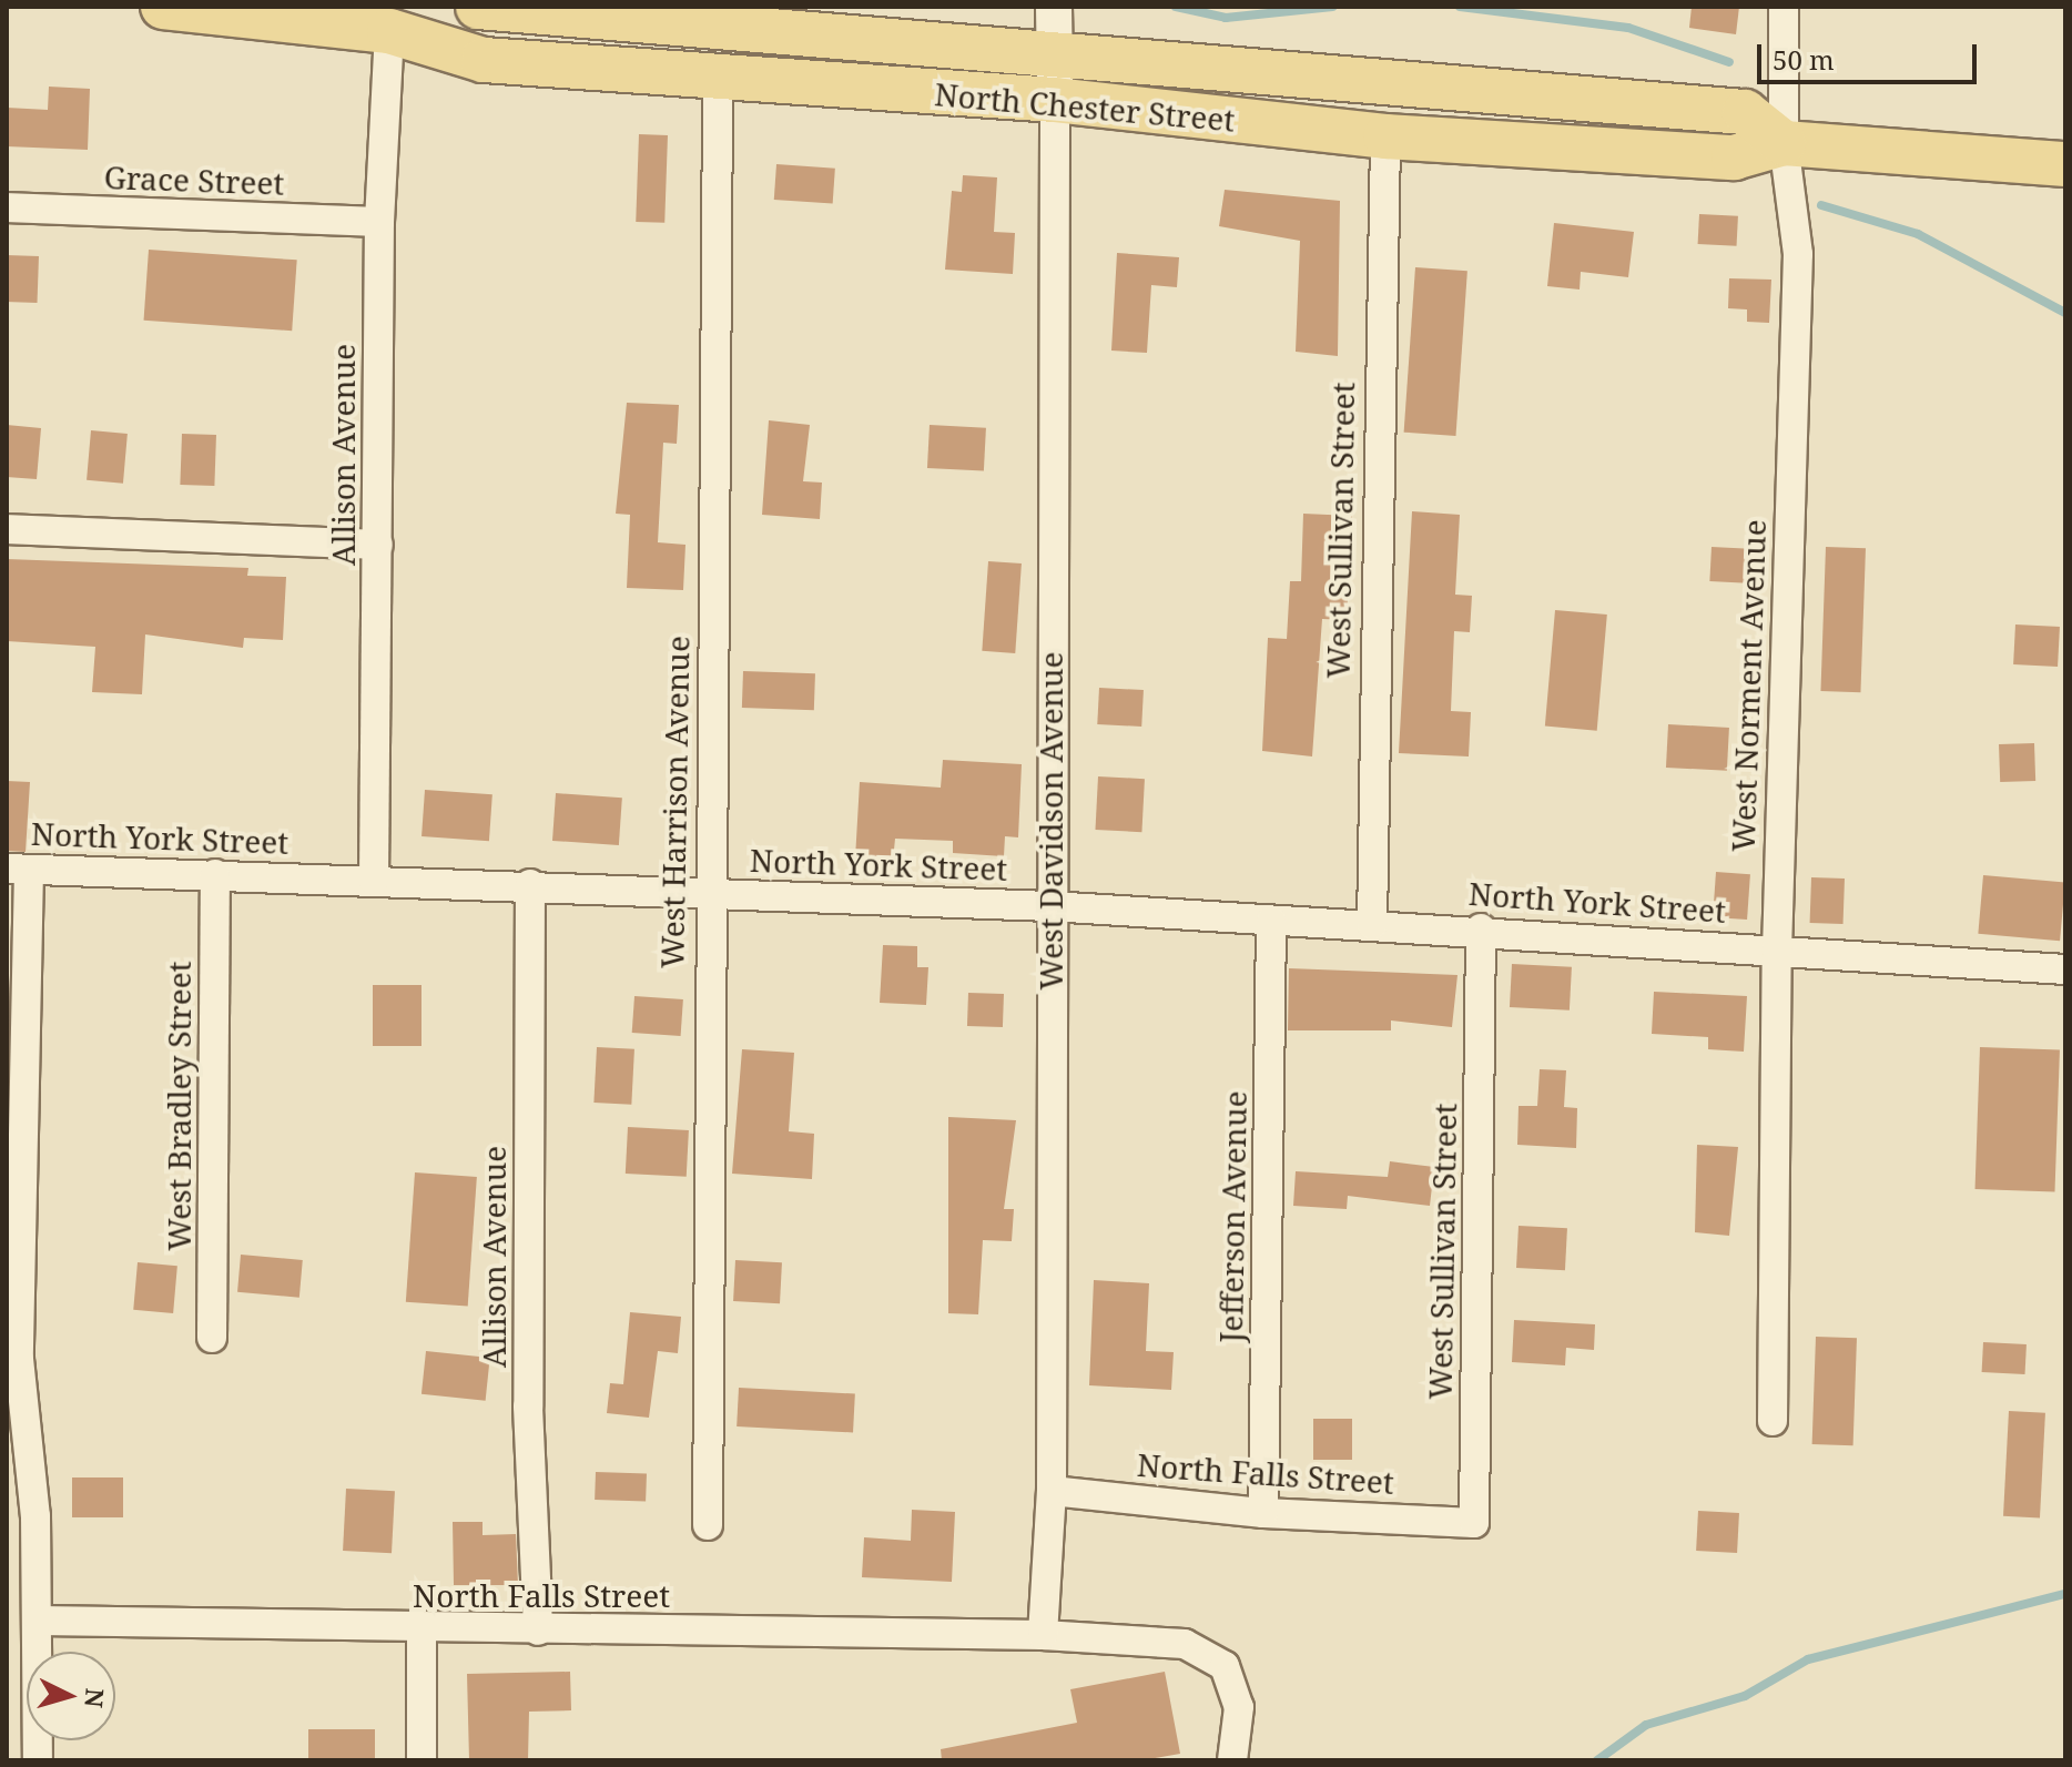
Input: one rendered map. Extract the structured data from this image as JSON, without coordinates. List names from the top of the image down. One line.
{"streets":{"main road":["North Chester Street"],"street":["Grace Street","Allison Avenue","West Sullivan Street","West Norment Avenue","West Harrison Avenue","West Davidson Avenue","North York Street","West Bradley Street","Jefferson Avenue","North Falls Street"]},"crossings":[["North Chester Street","Allison Avenue"],["North Chester Street","West Sullivan Street"],["North Chester Street","West Norment Avenue"],["North Chester Street","West Harrison Avenue"],["North Chester Street","West Davidson Avenue"],["Grace Street","Allison Avenue"],["Allison Avenue","North York Street"],["Allison Avenue","North Falls Street"],["West Sullivan Street","North York Street"],["West Sullivan Street","North Falls Street"],["West Norment Avenue","North York Street"],["West Harrison Avenue","North York Street"],["West Davidson Avenue","North York Street"],["West Davidson Avenue","North Falls Street"],["North York Street","West Bradley Street"],["North York Street","Jefferson Avenue"],["Jefferson Avenue","North Falls Street"]],"scale_bar":"50 m","north":"right"}
